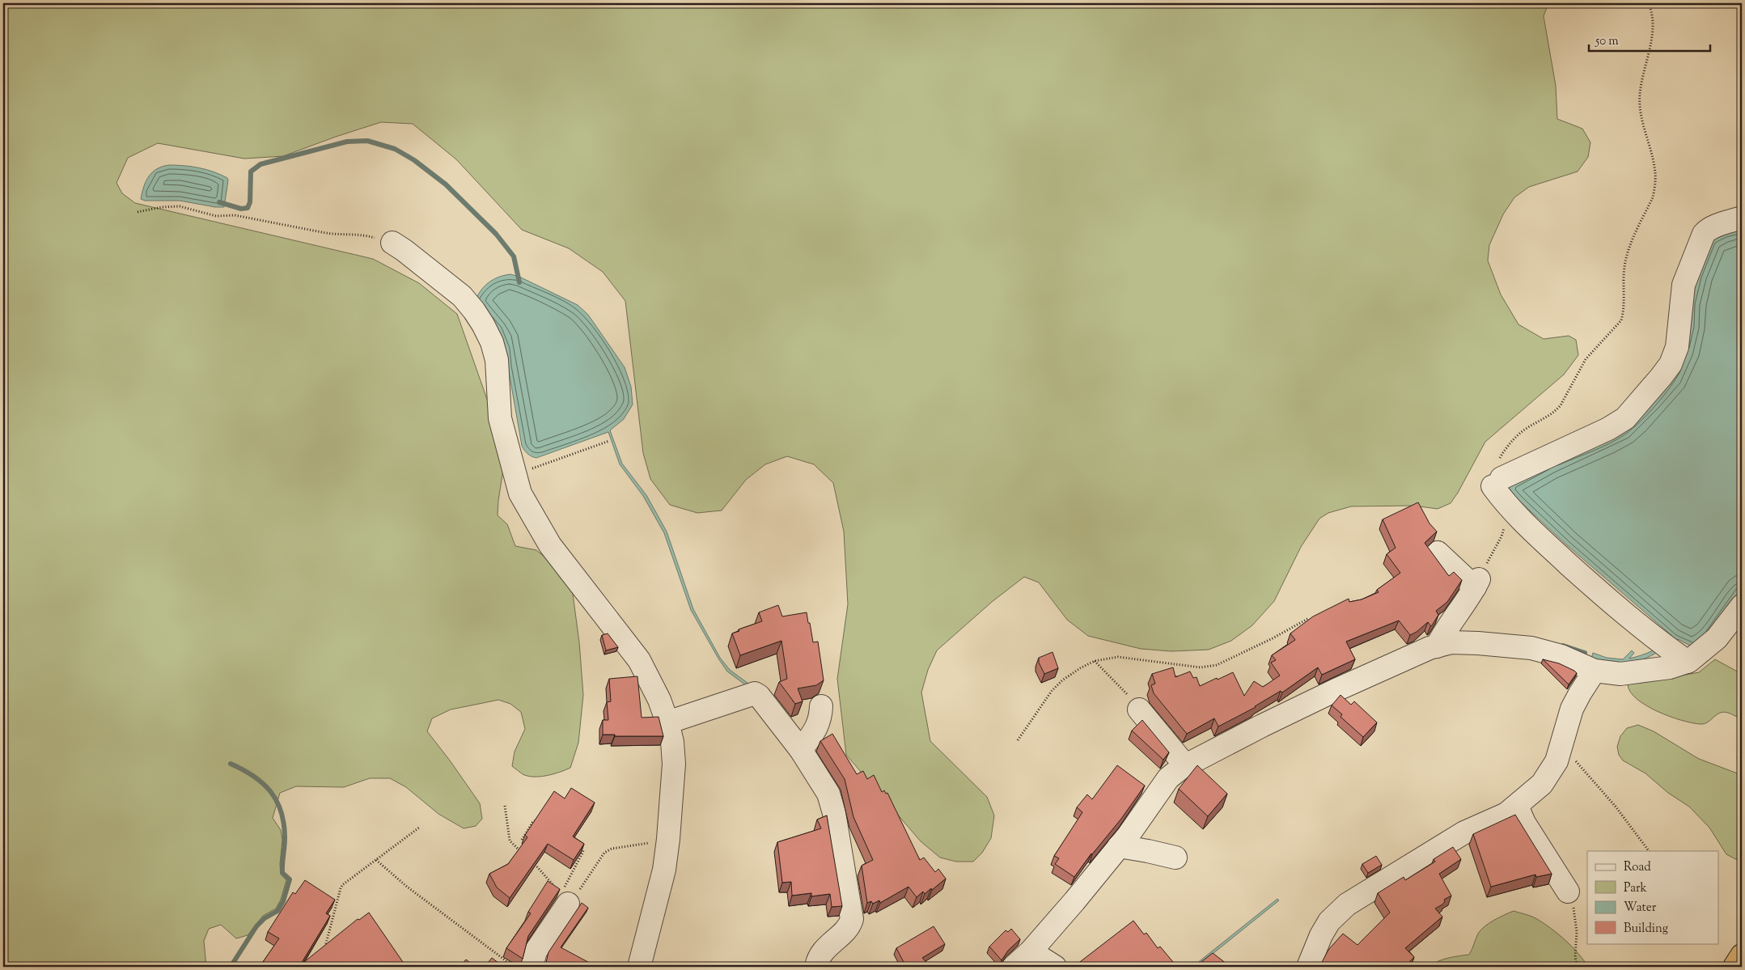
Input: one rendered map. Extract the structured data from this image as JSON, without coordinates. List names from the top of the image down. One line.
{"legend":["Road","Park","Water","Building"],"scale_bar":"50 m"}
